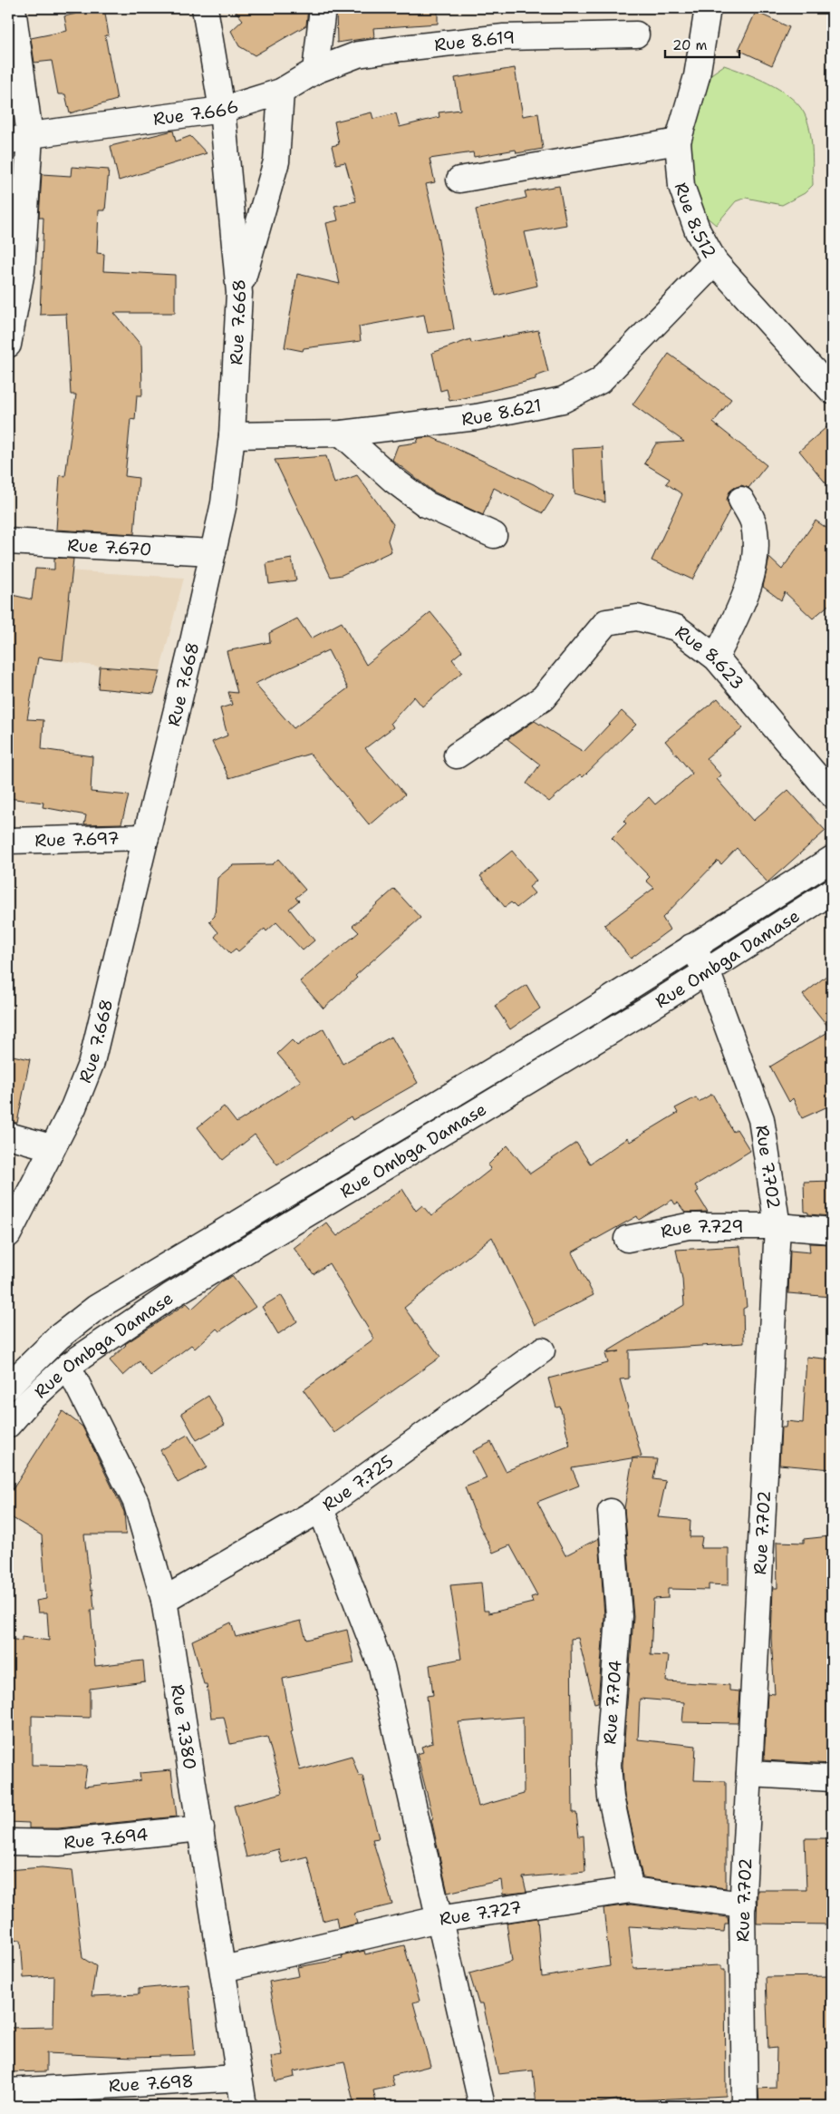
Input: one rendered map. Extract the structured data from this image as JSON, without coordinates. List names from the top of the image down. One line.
{"streets":{"street":["Rue 8.619","Rue 7.666","Rue 8.512","Rue 7.668","Rue 8.621","Rue 7.670","Rue 8.623","Rue 7.697","Rue Ombga Damase","Rue 7.702","Rue 7.729","Rue 7.725","Rue 7.704","Rue 7.380","Rue 7.694","Rue 7.727","Rue 7.698"]},"crossings":[["Rue 8.619","Rue 7.666"],["Rue 7.666","Rue 7.668"],["Rue 8.512","Rue 8.621"],["Rue 7.668","Rue 8.621"],["Rue 7.668","Rue 7.670"],["Rue 7.668","Rue 7.697"],["Rue Ombga Damase","Rue 7.702"],["Rue Ombga Damase","Rue 7.380"],["Rue 7.702","Rue 7.729"],["Rue 7.702","Rue 7.727"],["Rue 7.725","Rue 7.380"],["Rue 7.704","Rue 7.727"],["Rue 7.380","Rue 7.694"],["Rue 7.380","Rue 7.727"],["Rue 7.380","Rue 7.698"]],"scale_bar":"20 m"}
